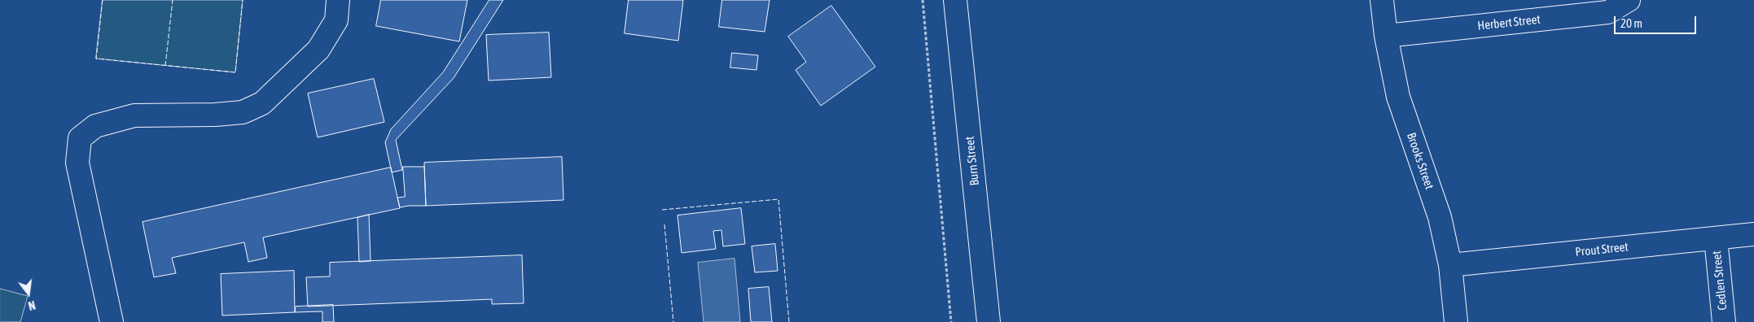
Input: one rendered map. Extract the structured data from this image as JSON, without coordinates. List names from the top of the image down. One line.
{"streets":{"street":["Herbert Street","Burn Street","Brooks Street","Prout Street","Cedlen Street"]},"crossings":[["Herbert Street","Brooks Street"],["Brooks Street","Prout Street"],["Prout Street","Cedlen Street"]],"scale_bar":"20 m","north":"bottom"}
